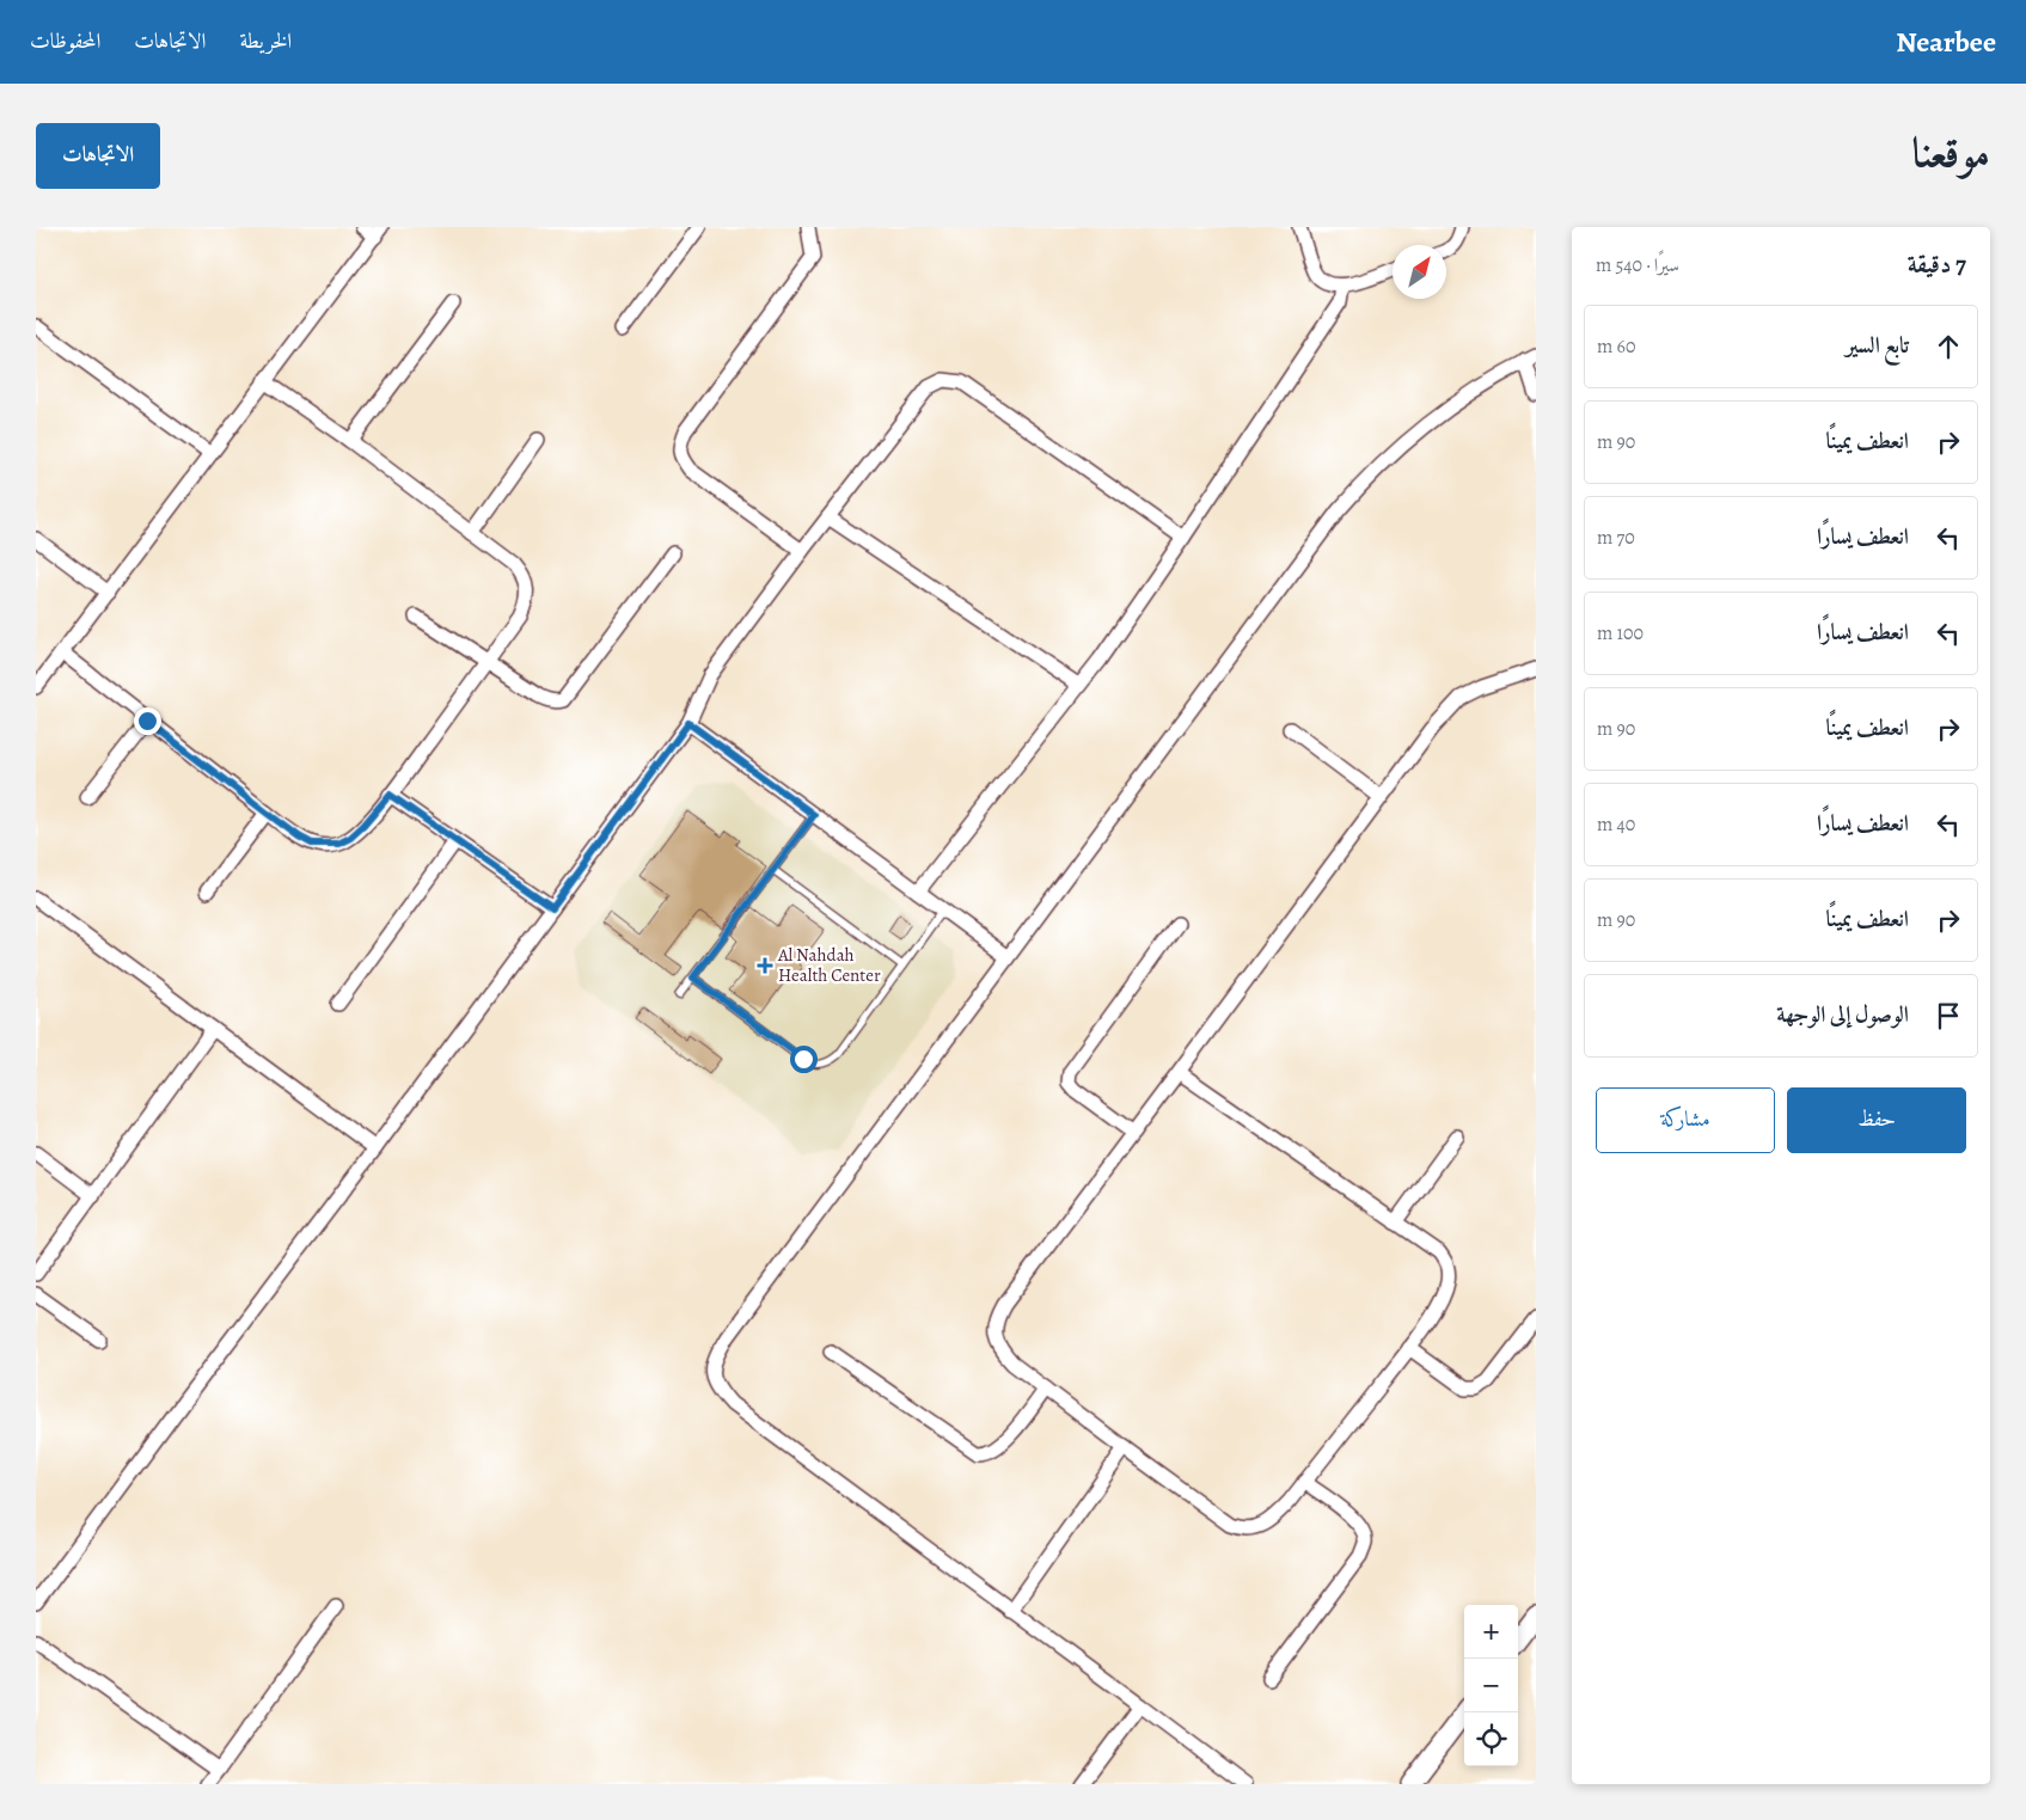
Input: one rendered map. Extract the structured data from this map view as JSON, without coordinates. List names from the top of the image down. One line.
{"places":{"health":["Al Nahdah Health Center"]},"north":"top right","page":{"header":"Nearbee","nav":["الخريطة","الاتجاهات","المحفوظات"],"title":"موقعنا","buttons":["الاتجاهات",["حفظ","مشاركة"]],"heading":["7 دقيقة","سيرًا · 540 m"],"list":[["تابع السير","60 m"],["انعطف يمينًا","90 m"],["انعطف يسارًا","70 m"],["انعطف يسارًا","100 m"],["انعطف يمينًا","90 m"],["انعطف يسارًا","40 m"],["انعطف يمينًا","90 m"],"الوصول إلى الوجهة"],"map_buttons":["+","−"]}}
